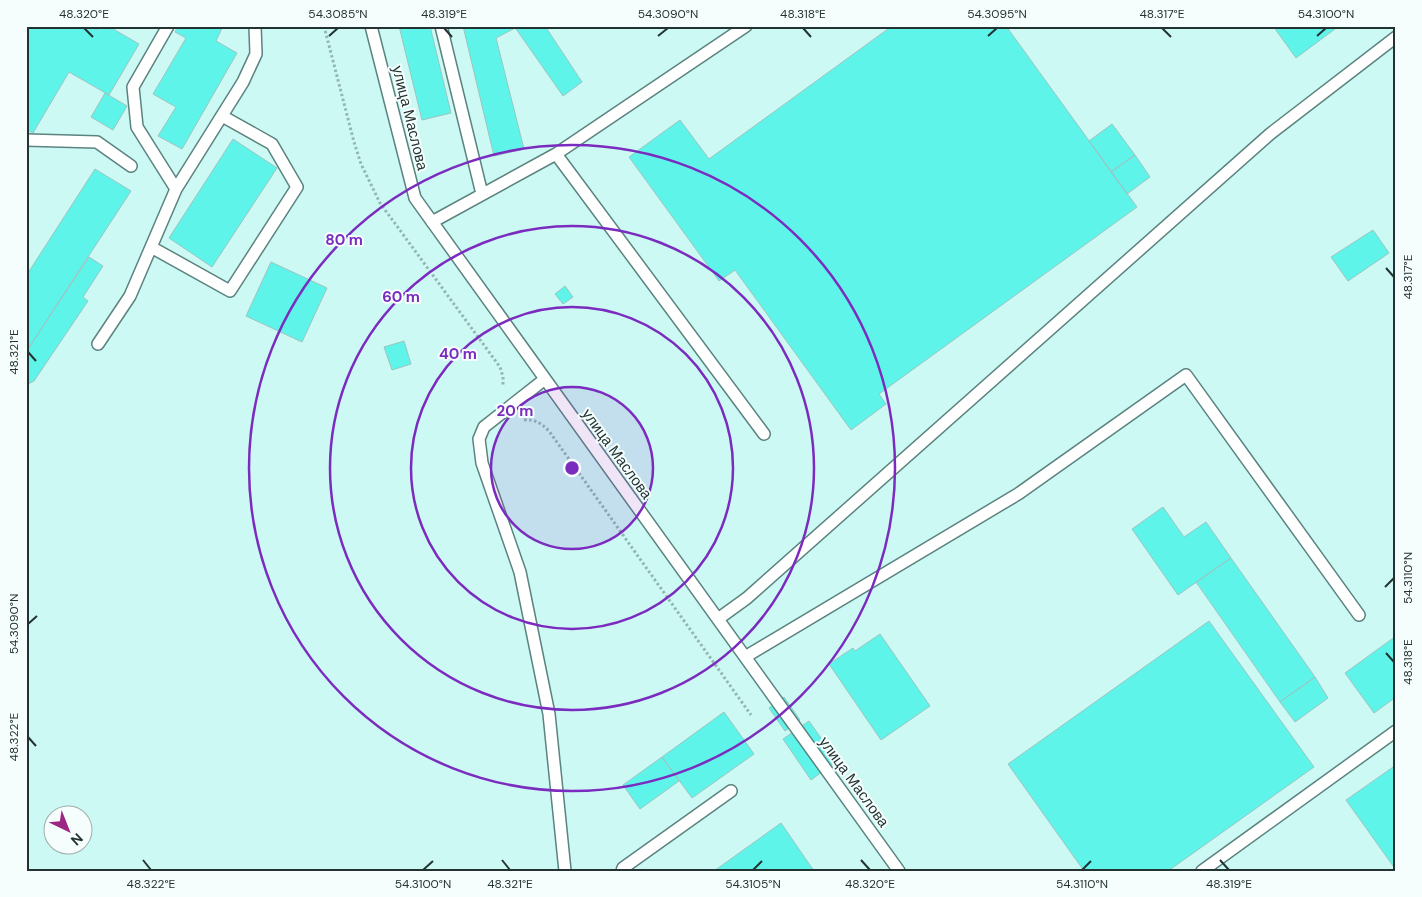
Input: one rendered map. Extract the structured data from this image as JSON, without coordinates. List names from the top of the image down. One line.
{"streets":{"lane":["улица Маслова"]},"north":"bottom right","coordinates":["48.320°E","54.3085°N","48.319°E","54.3090°N","48.318°E","54.3095°N","48.317°E","54.3100°N","48.321°E","54.3110°N","48.322°E","54.3105°N"],"rings":["80 m","60 m","40 m","20 m"]}
